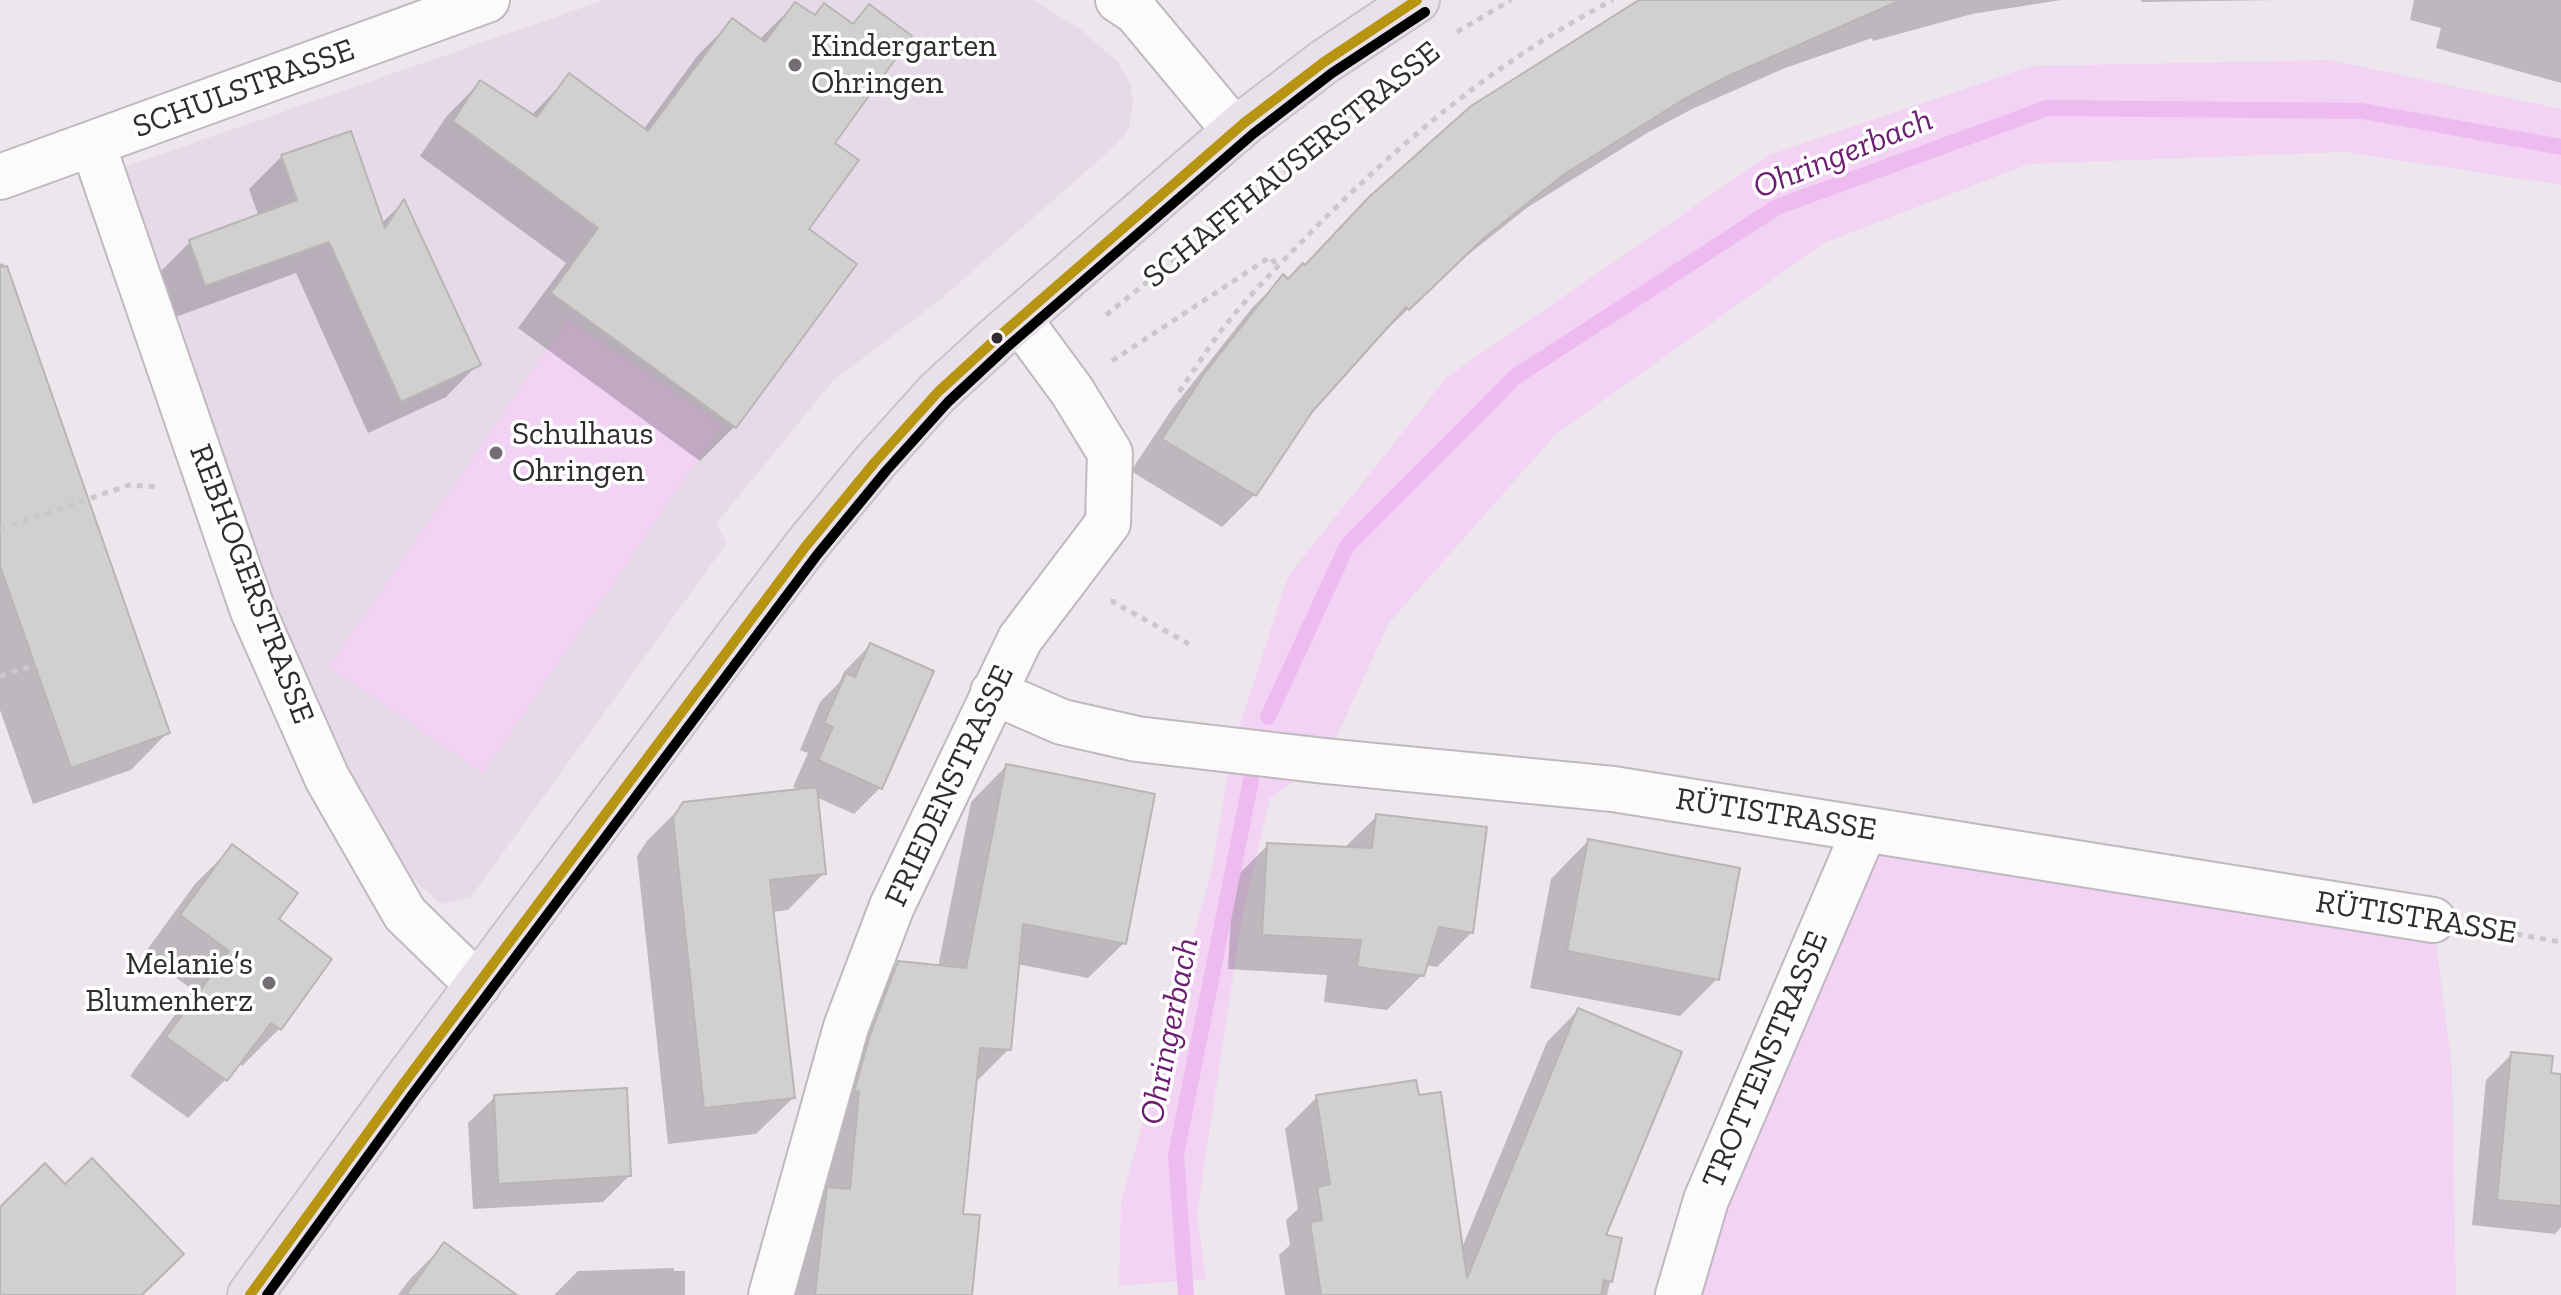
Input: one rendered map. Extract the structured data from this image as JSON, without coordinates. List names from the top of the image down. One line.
{"streets":{"main road":["SCHAFFHAUSERSTRASSE"],"street":["SCHULSTRASSE","REBHOGERSTRASSE","FRIEDENSTRASSE","RÜTISTRASSE","TROTTENSTRASSE"]},"crossings":[["SCHULSTRASSE","REBHOGERSTRASSE"],["SCHAFFHAUSERSTRASSE","REBHOGERSTRASSE"],["SCHAFFHAUSERSTRASSE","FRIEDENSTRASSE"],["FRIEDENSTRASSE","RÜTISTRASSE"],["RÜTISTRASSE","TROTTENSTRASSE"]],"water":["Ohringerbach"],"places":["Kindergarten Ohringen","Schulhaus Ohringen","Melanie’s Blumenherz"]}
